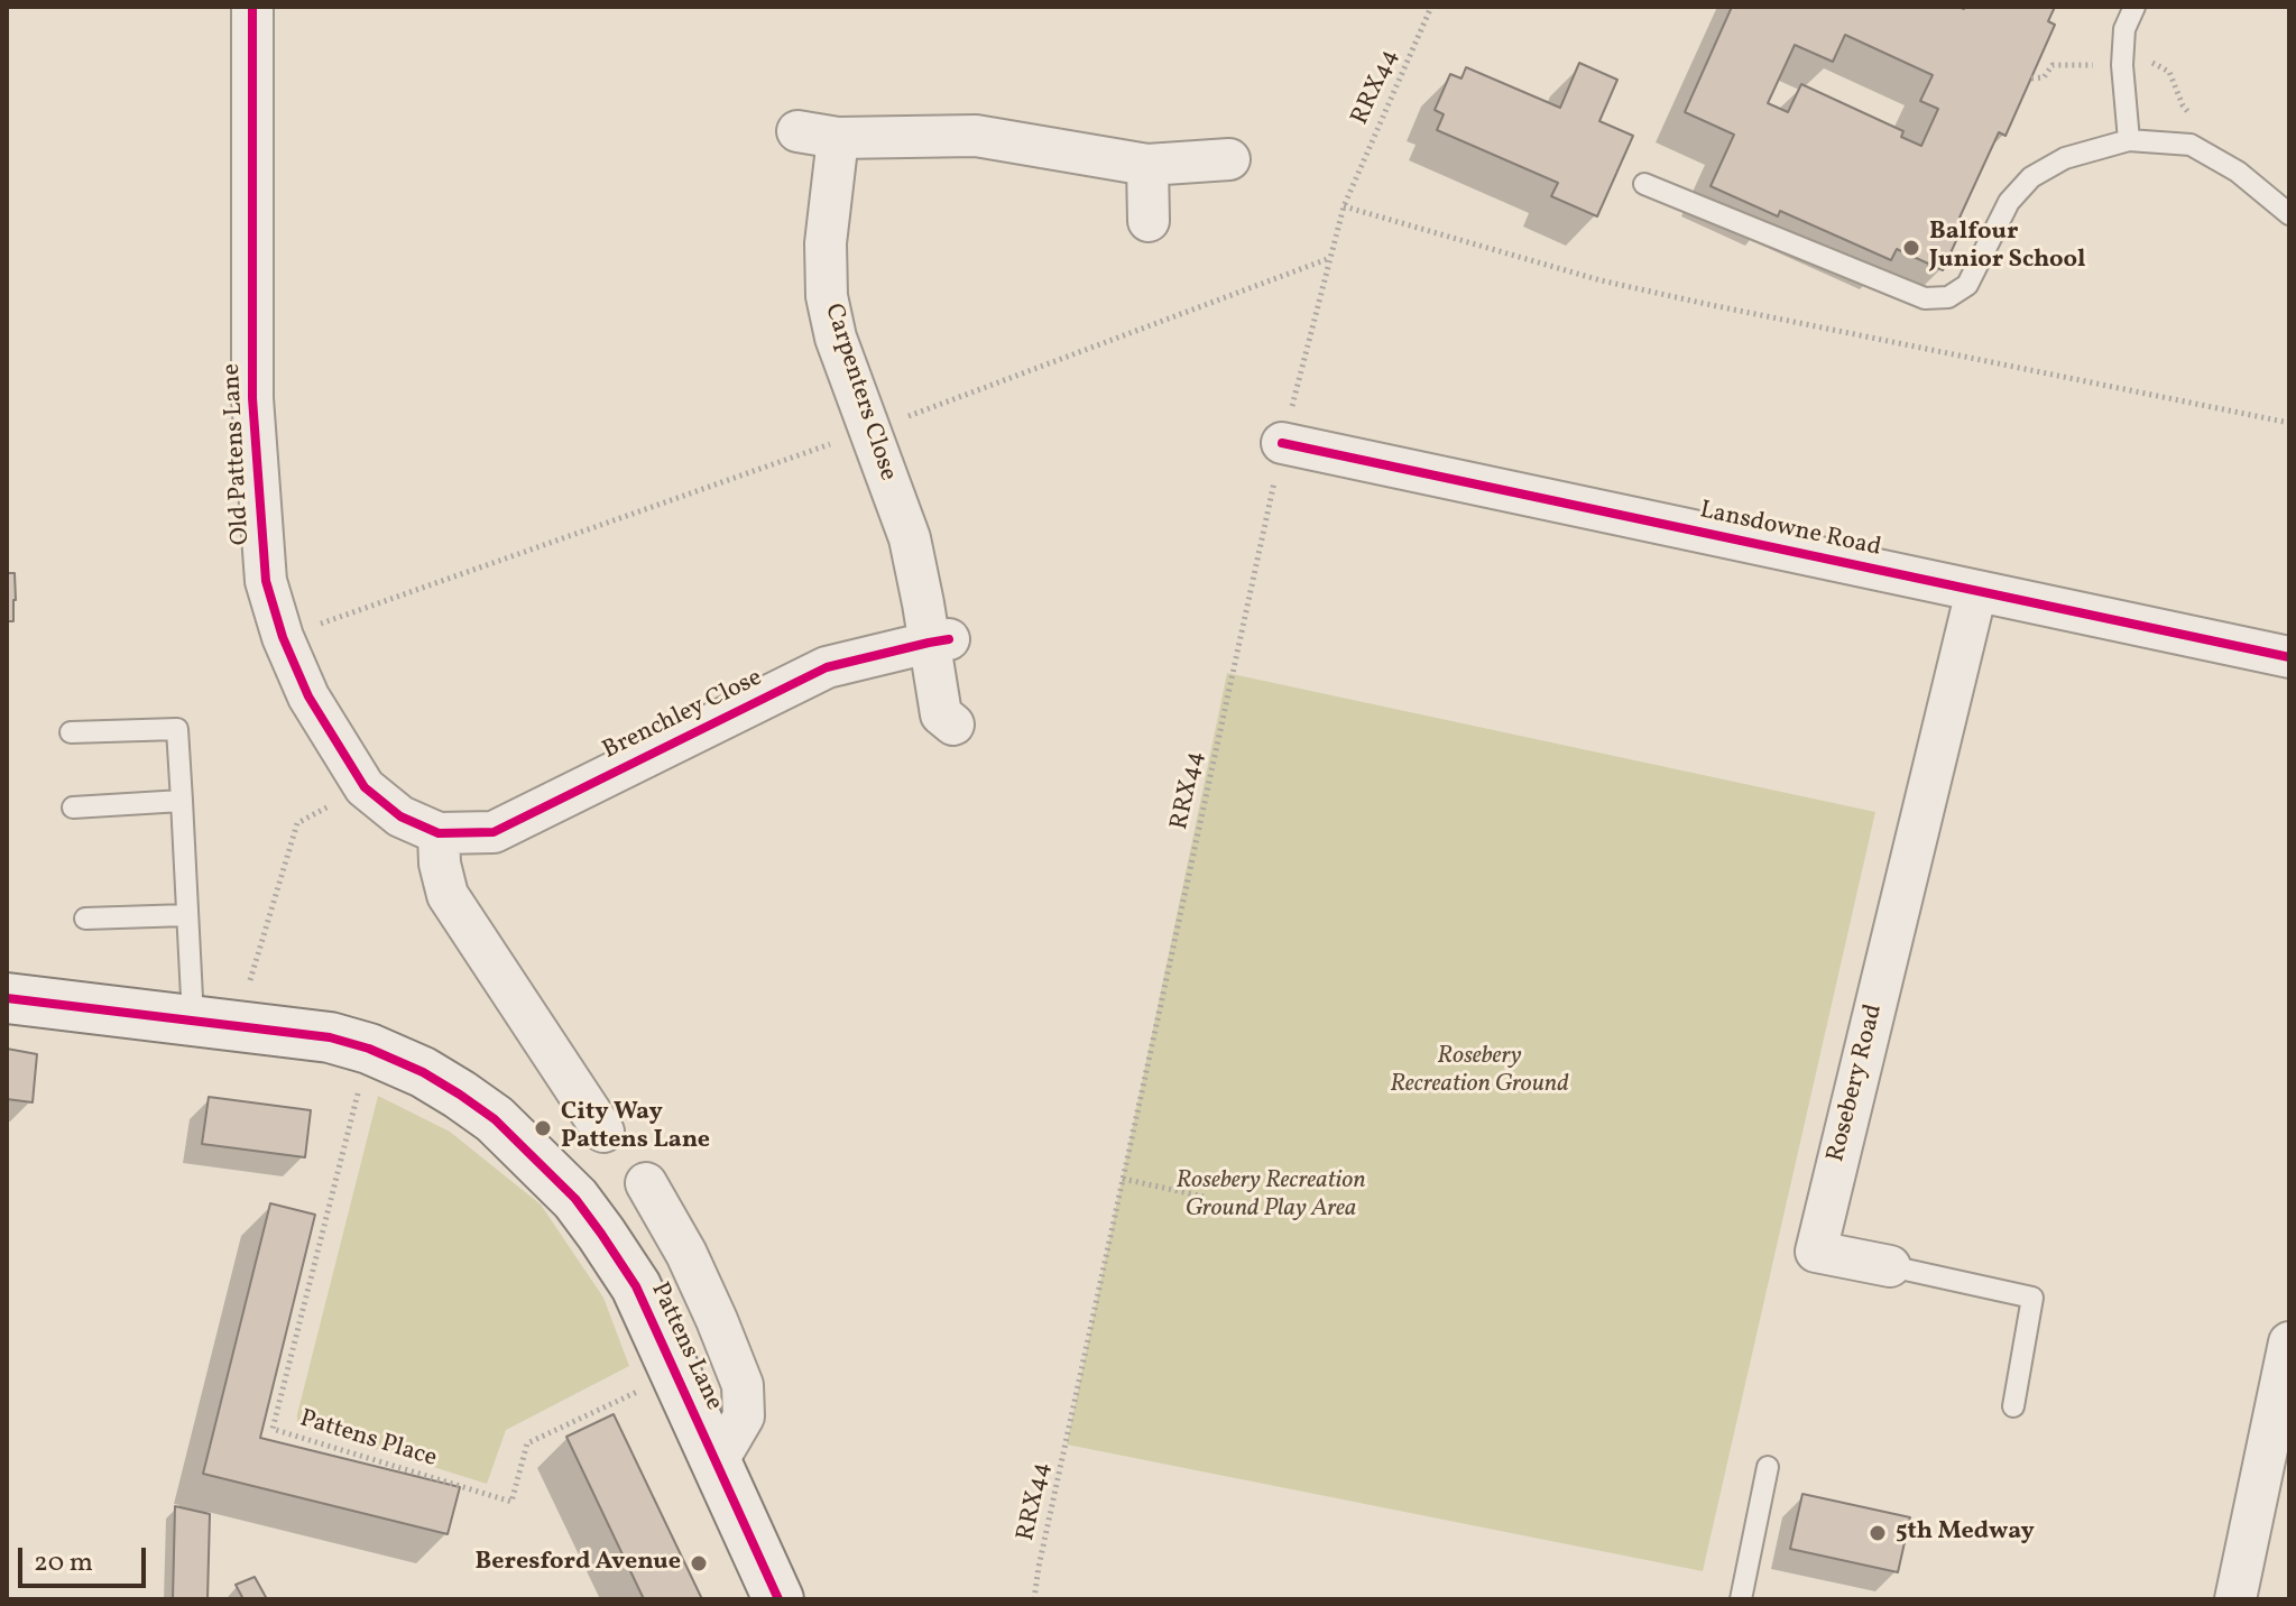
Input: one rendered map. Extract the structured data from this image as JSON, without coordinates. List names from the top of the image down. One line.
{"streets":{"street":["Carpenters Close","Old Pattens Lane","Lansdowne Road","Brenchley Close","Rosebery Road","Pattens Lane"],"path":["RRX44","Pattens Place"]},"crossings":[["RRX44","Lansdowne Road"],["Carpenters Close","Brenchley Close"],["Old Pattens Lane","Brenchley Close"],["Lansdowne Road","Rosebery Road"],["Pattens Lane","Pattens Place"]],"parks":["Rosebery Recreation Ground","Rosebery Recreation Ground Play Area"],"places":["Balfour Junior School","City Way Pattens Lane","5th Medway","Beresford Avenue"],"scale_bar":"20 m"}
